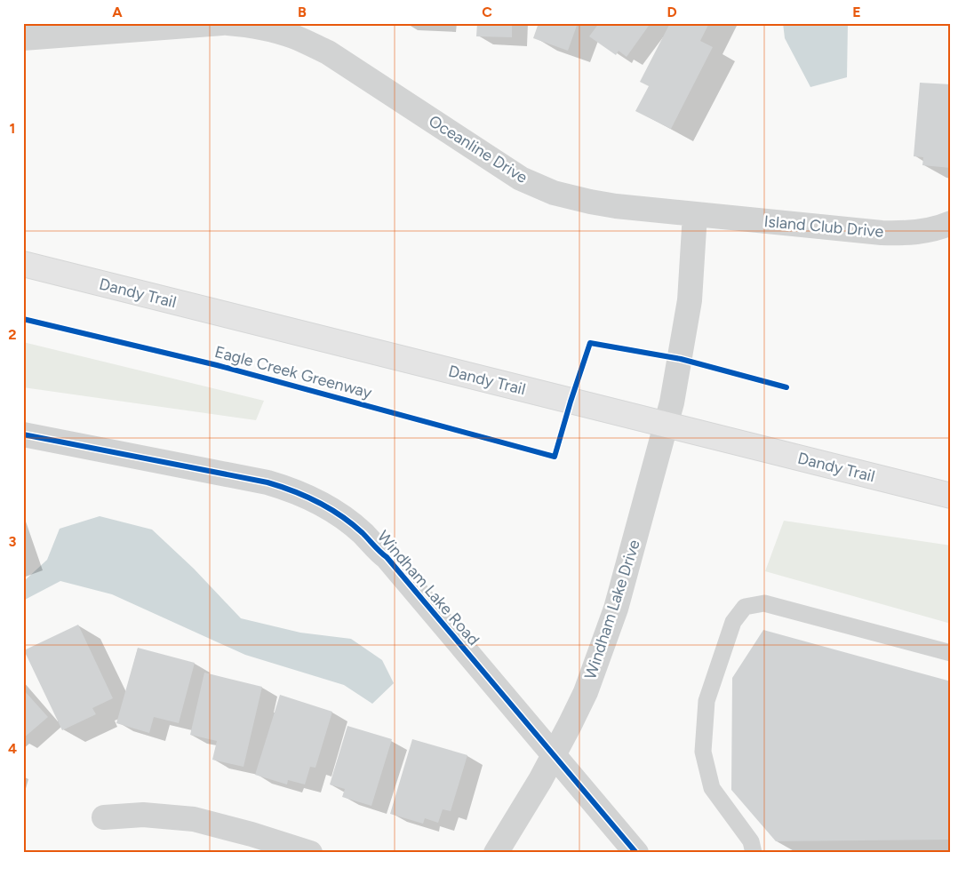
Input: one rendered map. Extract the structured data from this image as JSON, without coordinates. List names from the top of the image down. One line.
{"streets":{"main road":["Dandy Trail"],"street":["Oceanline Drive","Island Club Drive","Windham Lake Road","Windham Lake Drive"],"cycle path":["Eagle Creek Greenway"]},"crossings":[["Oceanline Drive","Island Club Drive"],["Dandy Trail","Windham Lake Drive"],["Windham Lake Road","Windham Lake Drive"]],"grid":{"columns":["A","B","C","D","E"],"rows":["1","2","3","4"]}}
